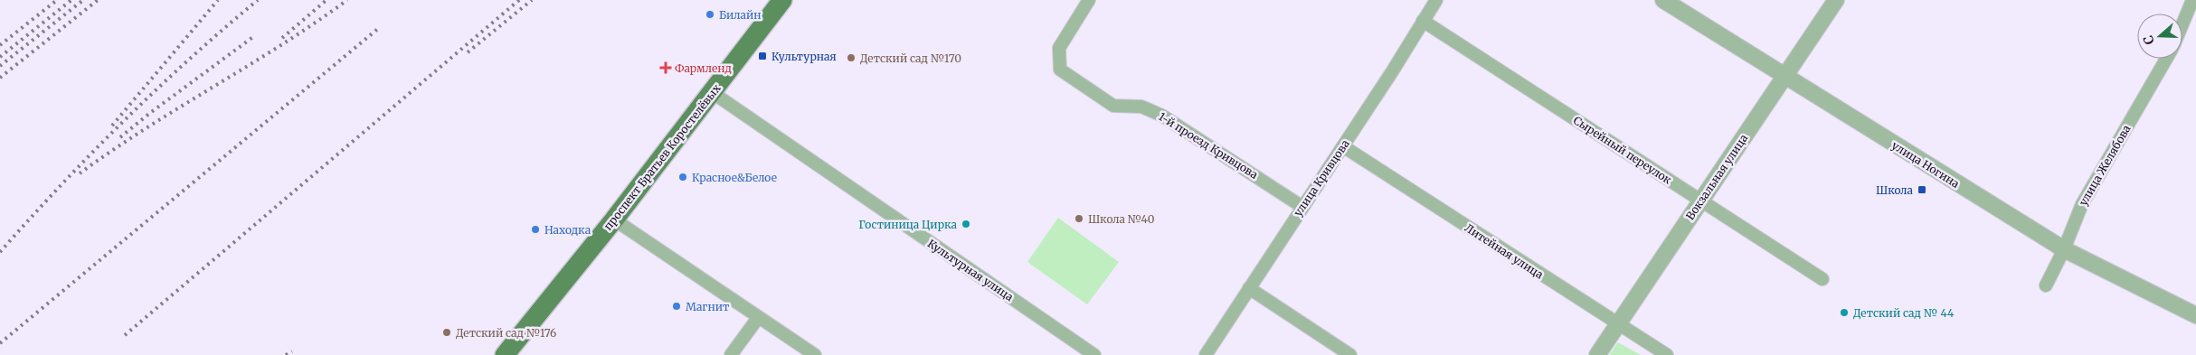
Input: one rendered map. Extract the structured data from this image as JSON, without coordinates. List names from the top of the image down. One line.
{"streets":{"main road":["проспект Братьев Коростелёвых"],"street":["1-й проезд Кривцова","Сырейный переулок","улица Ногина","улица Желябова","Вокзальная улица","улица Кривцова","Литейная улица","Культурная улица"]},"crossings":[["1-й проезд Кривцова","улица Кривцова"],["Сырейный переулок","Вокзальная улица"],["Сырейный переулок","улица Кривцова"],["проспект Братьев Коростелёвых","Культурная улица"],["улица Ногина","улица Желябова"],["улица Ногина","Вокзальная улица"],["Вокзальная улица","Литейная улица"],["улица Кривцова","Литейная улица"]],"places":{"other":["Билайн","Детский сад №170","Красное&Белое","Школа №40","Гостиница Цирка","Находка","Магнит","Детский сад № 44","Детский сад №176"],"transit":["Культурная","Школа"],"health":["Фармленд"]},"north":"left"}
